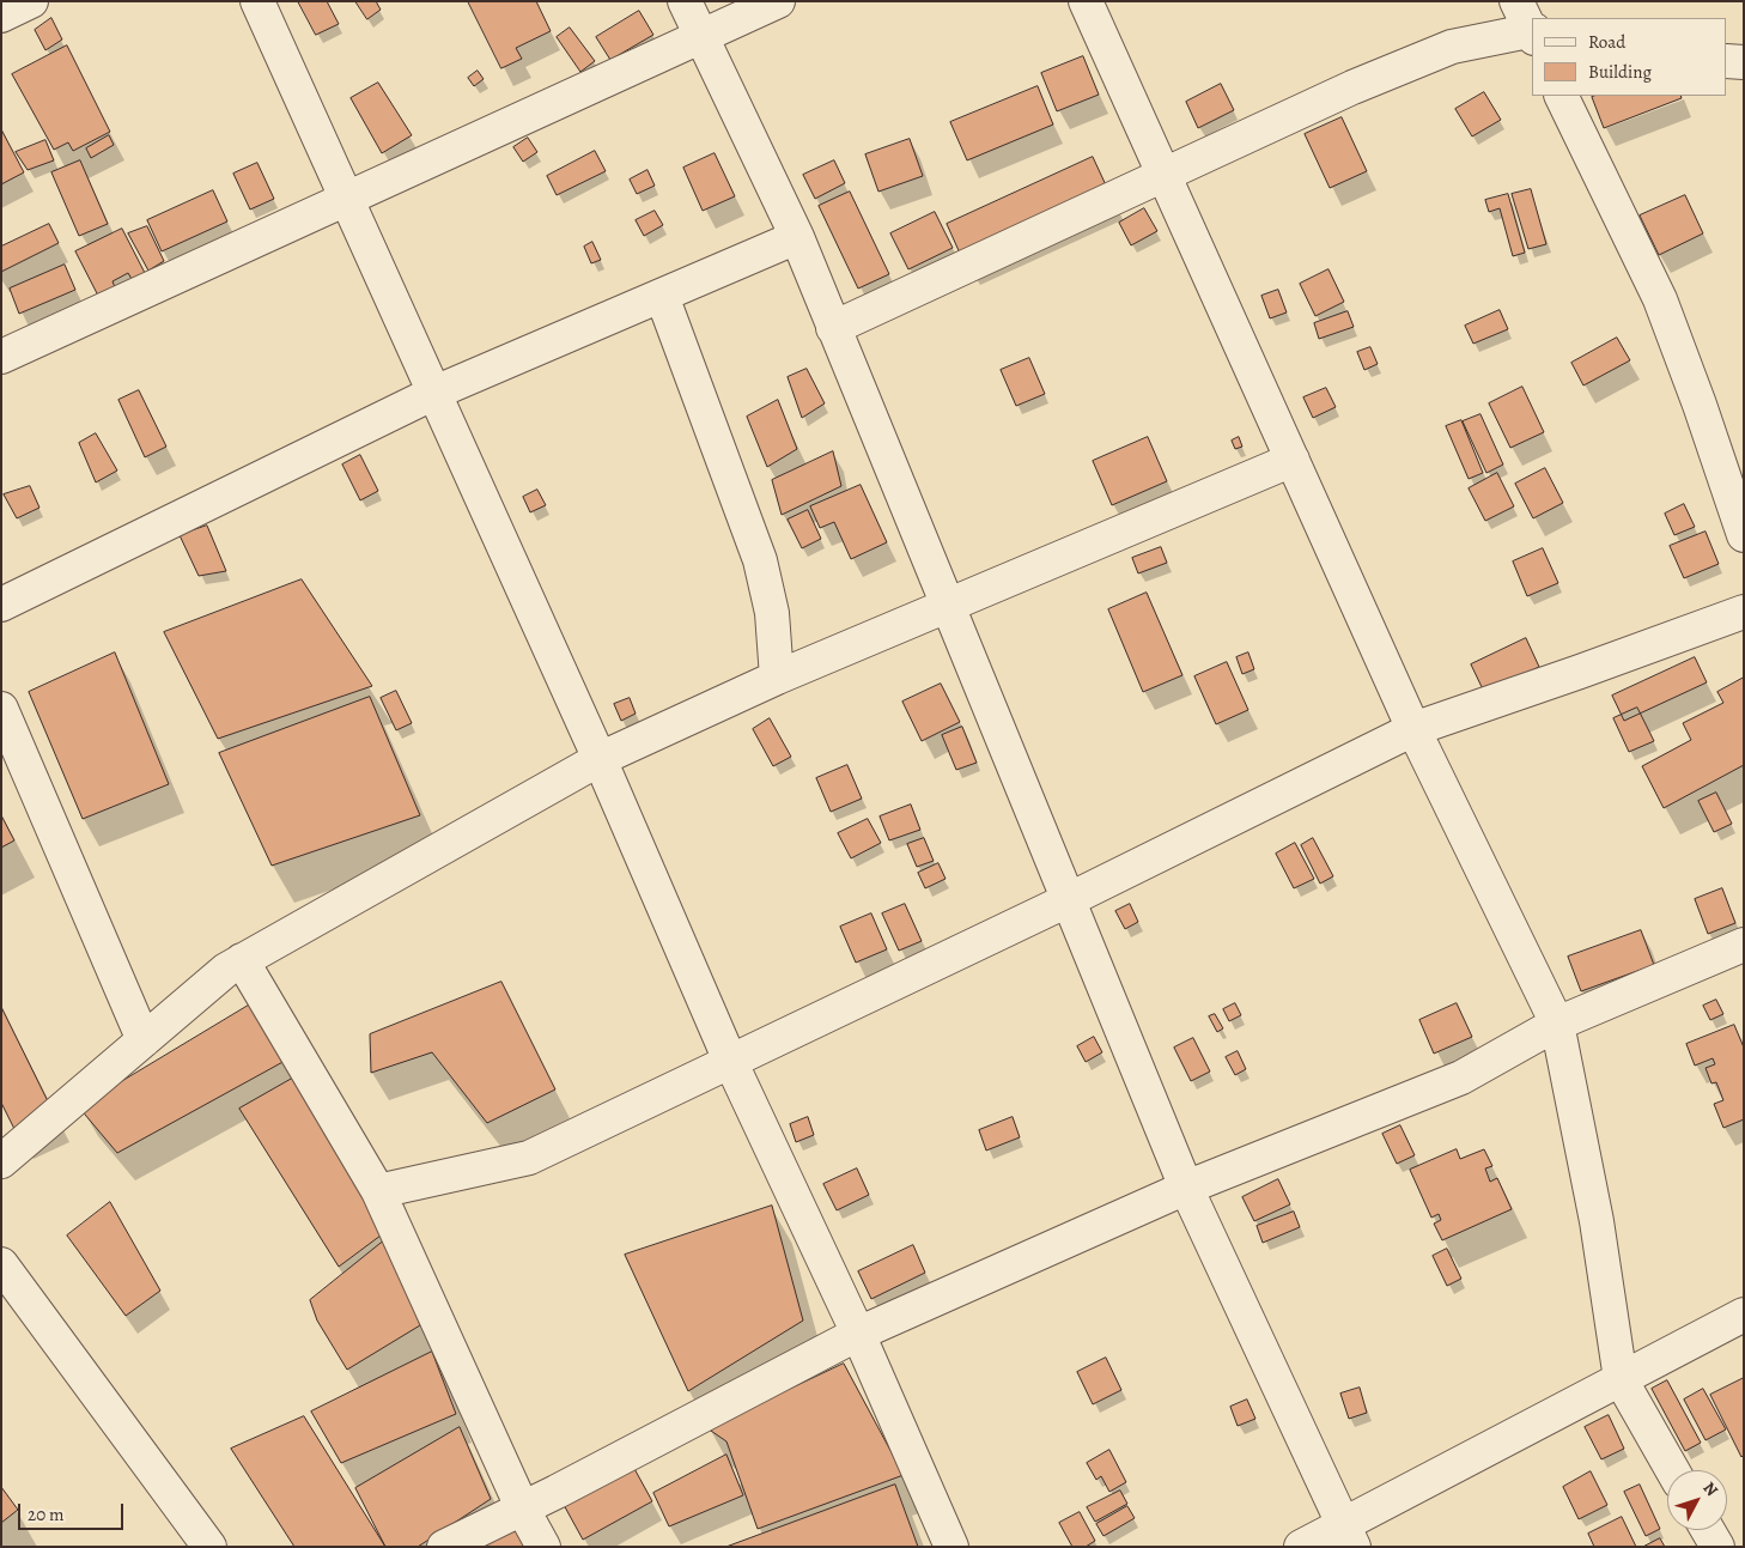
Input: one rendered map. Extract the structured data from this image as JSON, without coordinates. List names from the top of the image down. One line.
{"legend":["Road","Building"],"scale_bar":"20 m","north":"top right"}
